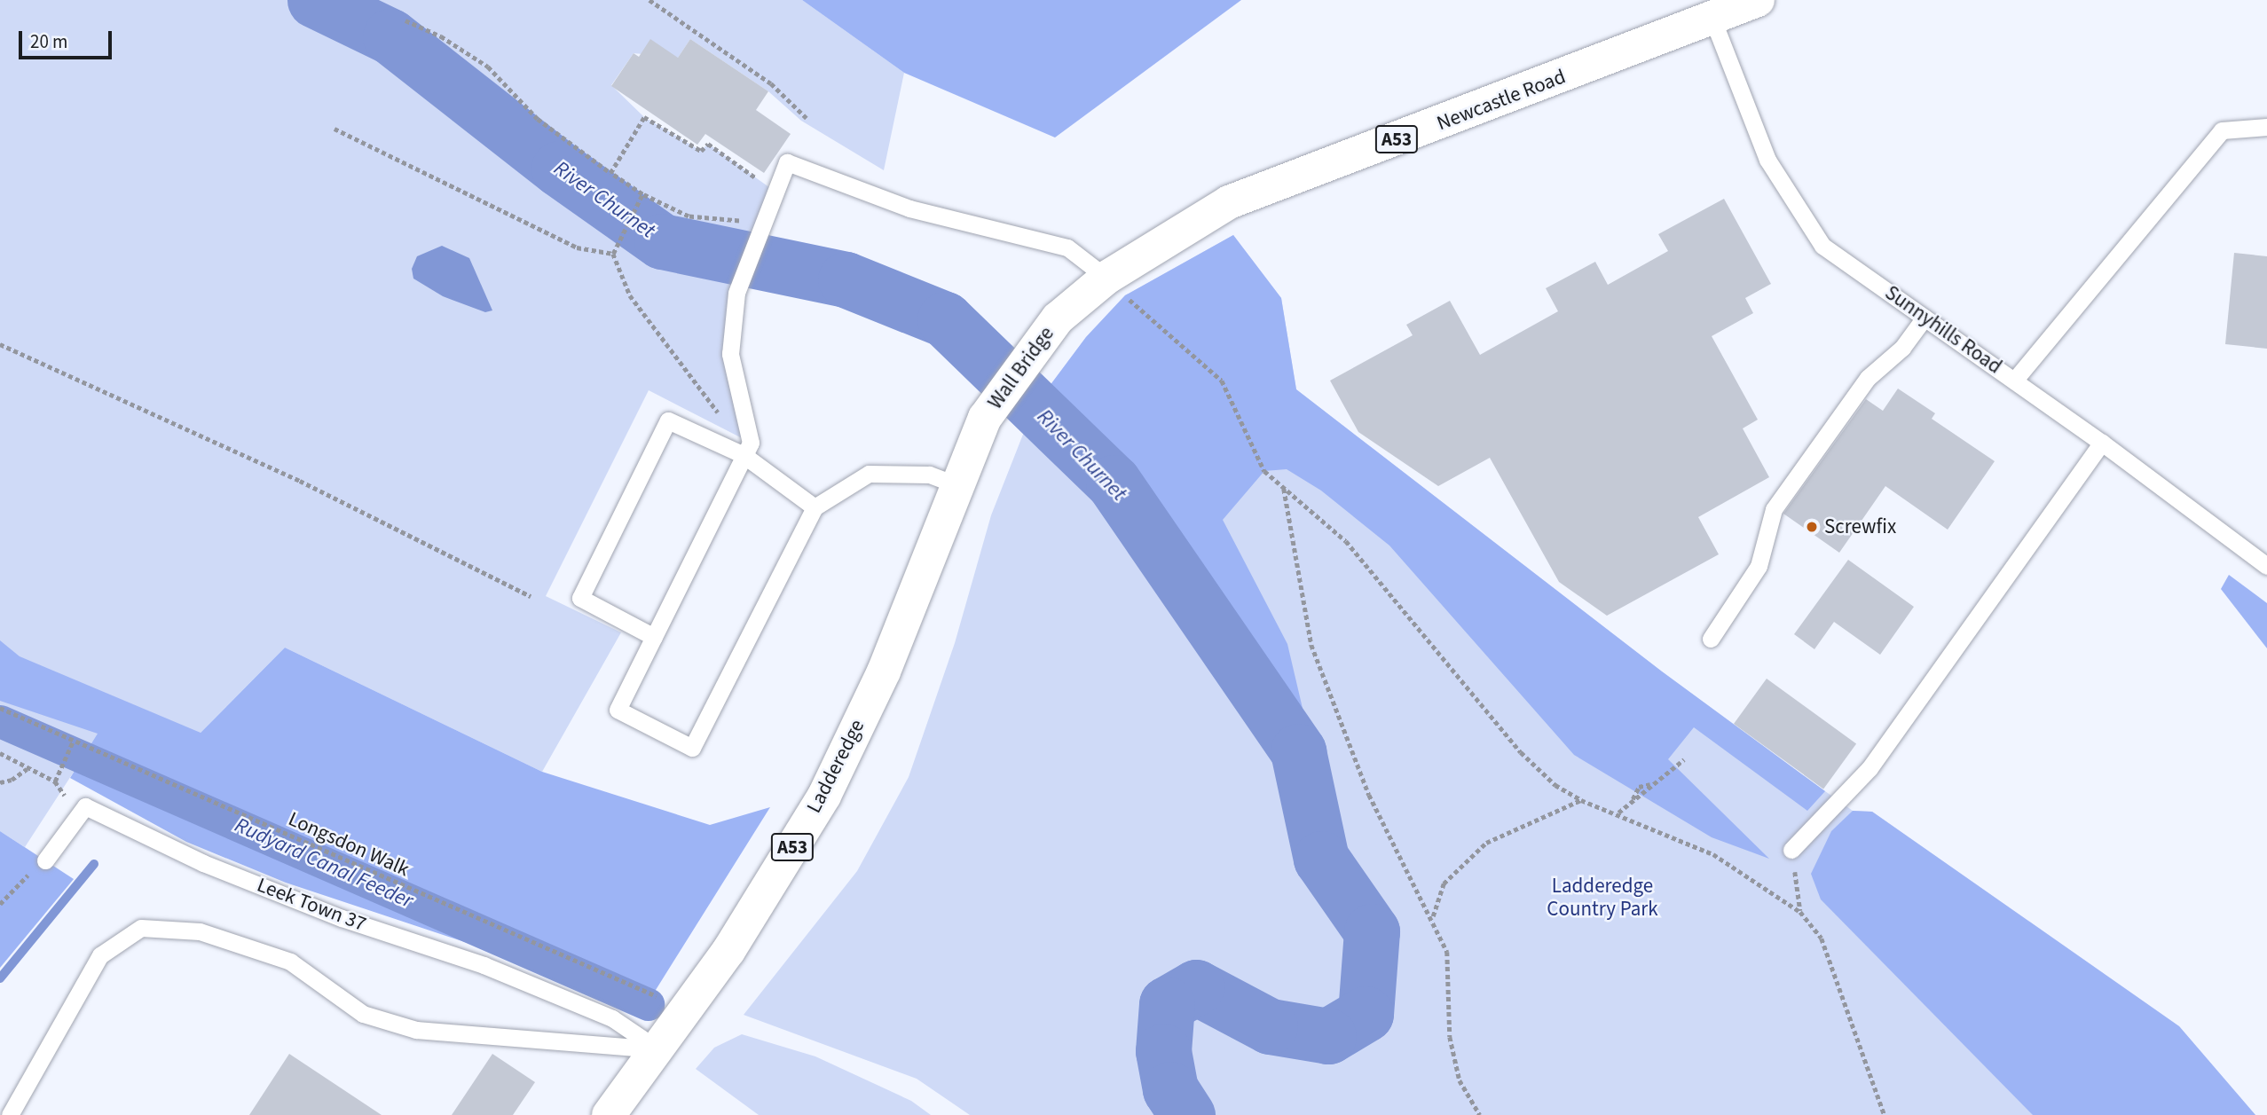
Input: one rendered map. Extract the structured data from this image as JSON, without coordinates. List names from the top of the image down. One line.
{"streets":{"highway":["Newcastle Road","A53","Wall Bridge","Ladderedge"],"lane":["Sunnyhills Road","Leek Town 37"],"path":["Longsdon Walk"]},"crossings":[["Newcastle Road","Sunnyhills Road"],["Newcastle Road","Wall Bridge"],["Wall Bridge","Ladderedge"],["Ladderedge","Longsdon Walk"],["Ladderedge","Leek Town 37"]],"water":["River Churnet","Rudyard Canal Feeder"],"parks":["Ladderedge Country Park"],"places":["Screwfix"],"scale_bar":"20 m"}
